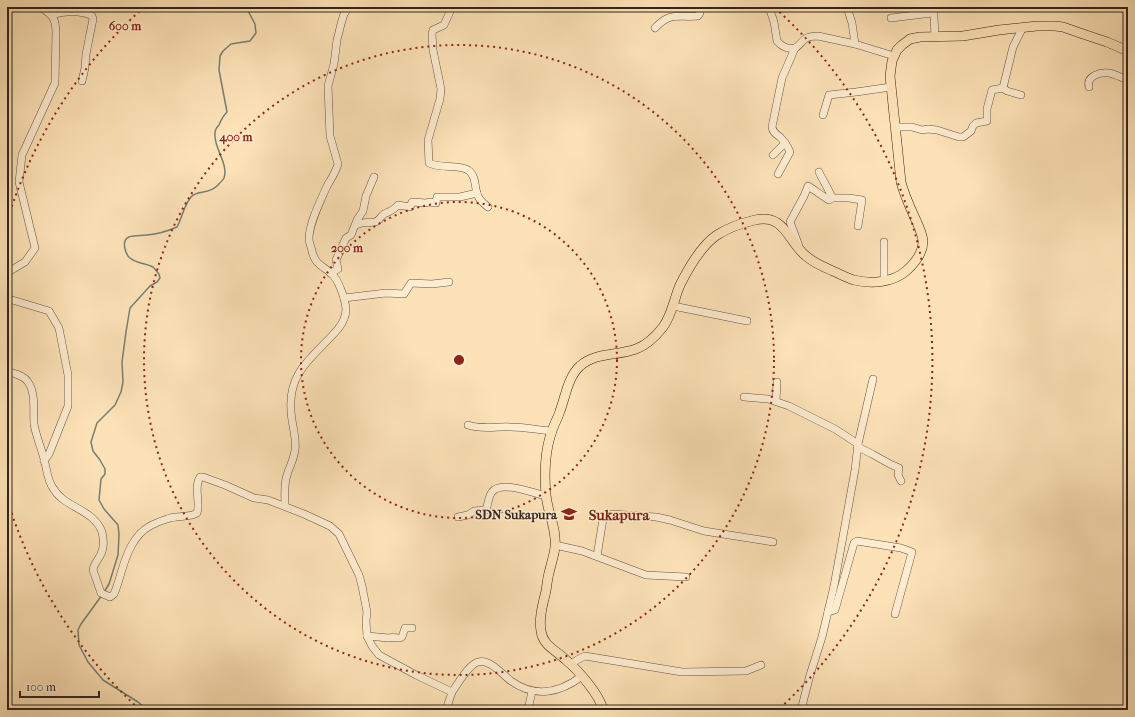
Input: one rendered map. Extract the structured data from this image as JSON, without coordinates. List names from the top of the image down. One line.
{"districts":["Sukapura"],"places":{"school or university":["SDN Sukapura"]},"scale_bar":"100 m","rings":["600 m","400 m","200 m"]}
